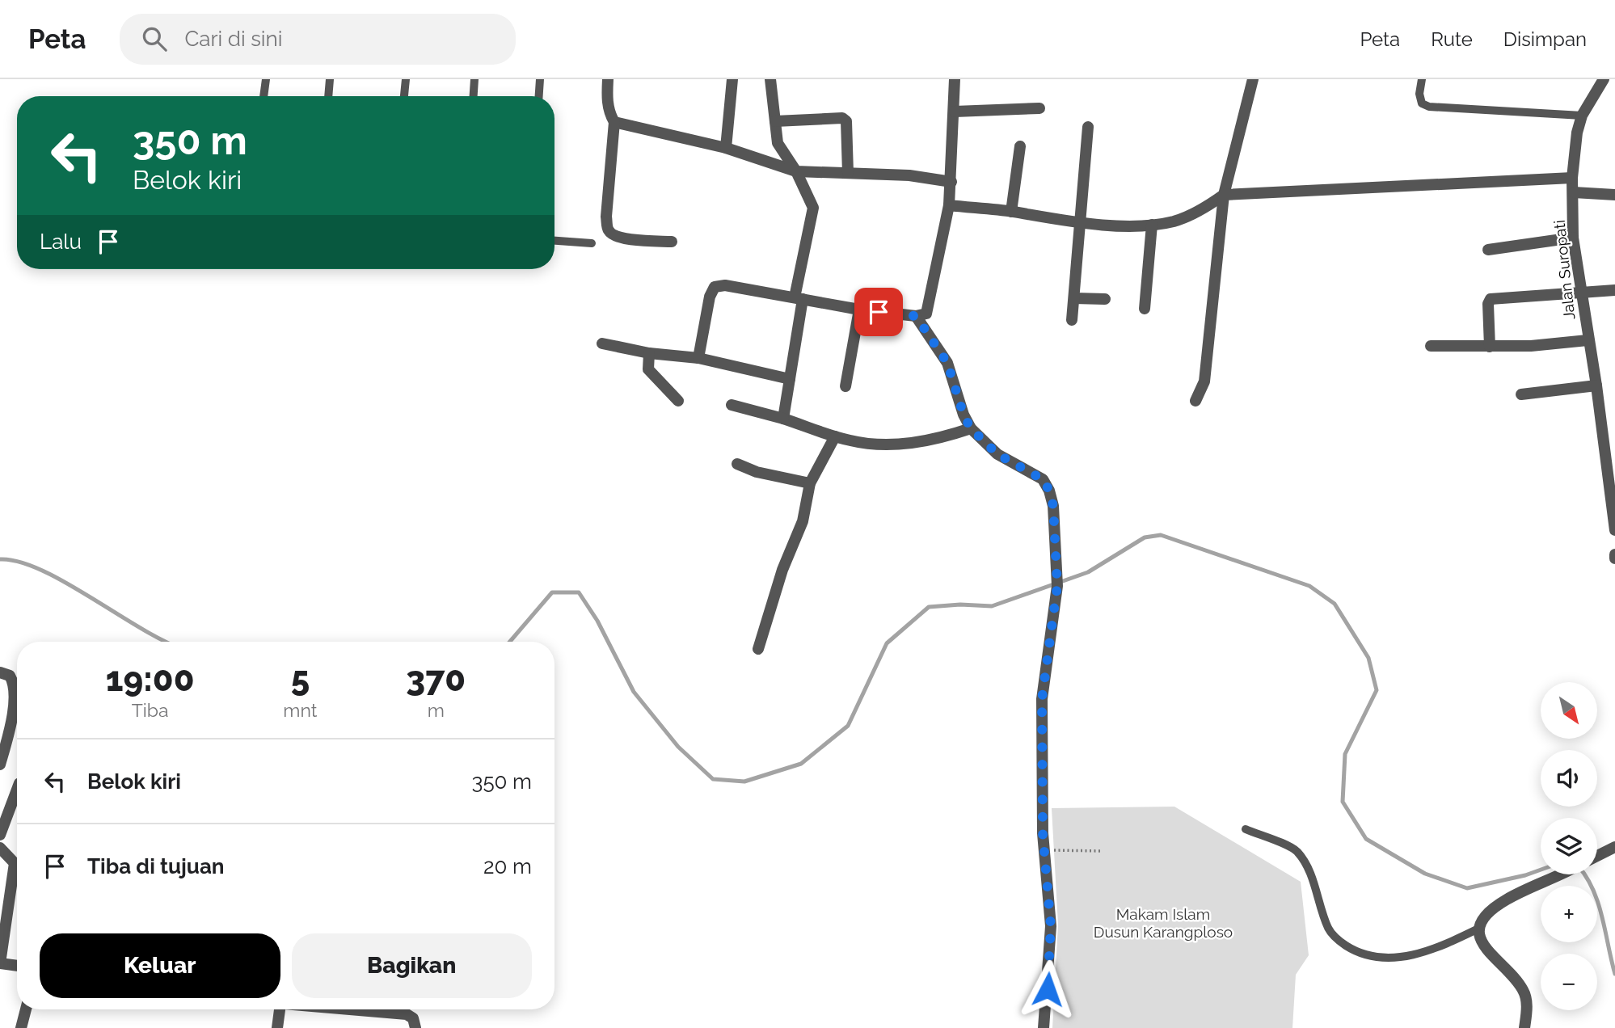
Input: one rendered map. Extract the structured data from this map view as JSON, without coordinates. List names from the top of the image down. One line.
{"streets":{"street":["Jalan Suropati"]},"parks":["Makam Islam Dusun Karangploso"],"north":"bottom right","page":{"header":"Peta","search":"Cari di sini","nav":["Peta","Rute","Disimpan"],"turn":["350 m","Belok kiri"],"then":"Lalu","eta":["19:00","Tiba","5","mnt","370","m"],"map_buttons":["+","−"],"list":[{"name":"Belok kiri","value":"350 m"},{"name":"Tiba di tujuan","value":"20 m"}],"buttons":["Keluar","Bagikan"]}}
